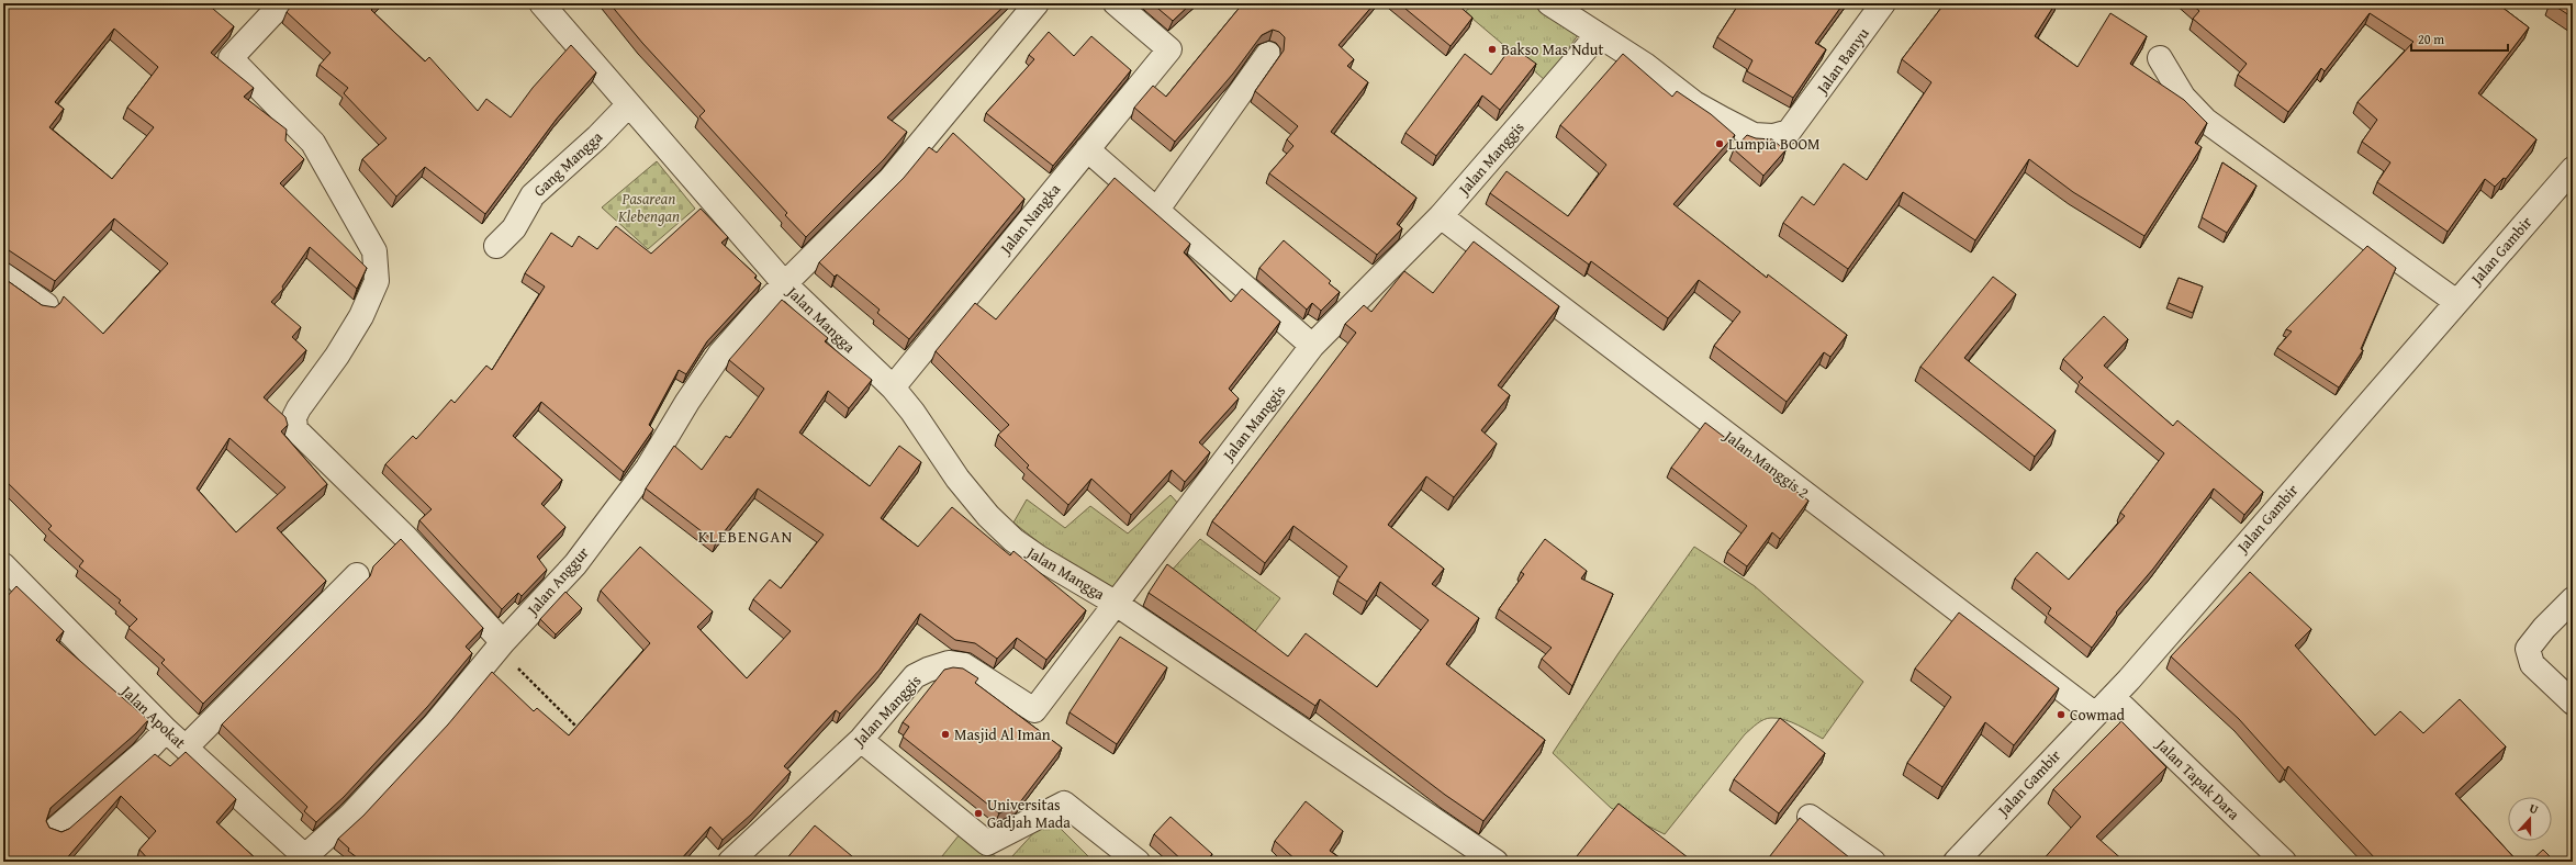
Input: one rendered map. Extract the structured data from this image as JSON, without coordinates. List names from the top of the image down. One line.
{"streets":{"street":["Jalan Banyu","Jalan Manggis","Gang Mangga","Jalan Nangka","Jalan Gambir","Jalan Mangga","Jalan Manggis 2","Jalan Anggur","Jalan Apokat","Jalan Tapak Dara"]},"crossings":[["Jalan Banyu","Jalan Manggis"],["Jalan Manggis","Jalan Mangga"],["Jalan Manggis","Jalan Manggis 2"],["Gang Mangga","Jalan Mangga"],["Jalan Nangka","Jalan Mangga"],["Jalan Gambir","Jalan Manggis 2"],["Jalan Gambir","Jalan Tapak Dara"],["Jalan Mangga","Jalan Anggur"],["Jalan Anggur","Jalan Apokat"]],"districts":["KLEBENGAN"],"parks":["Pasarean Klebengan"],"places":["Bakso Mas Ndut","Lumpia BOOM","Cowmad","Masjid Al Iman","Universitas Gadjah Mada"],"scale_bar":"20 m","north":"top"}
